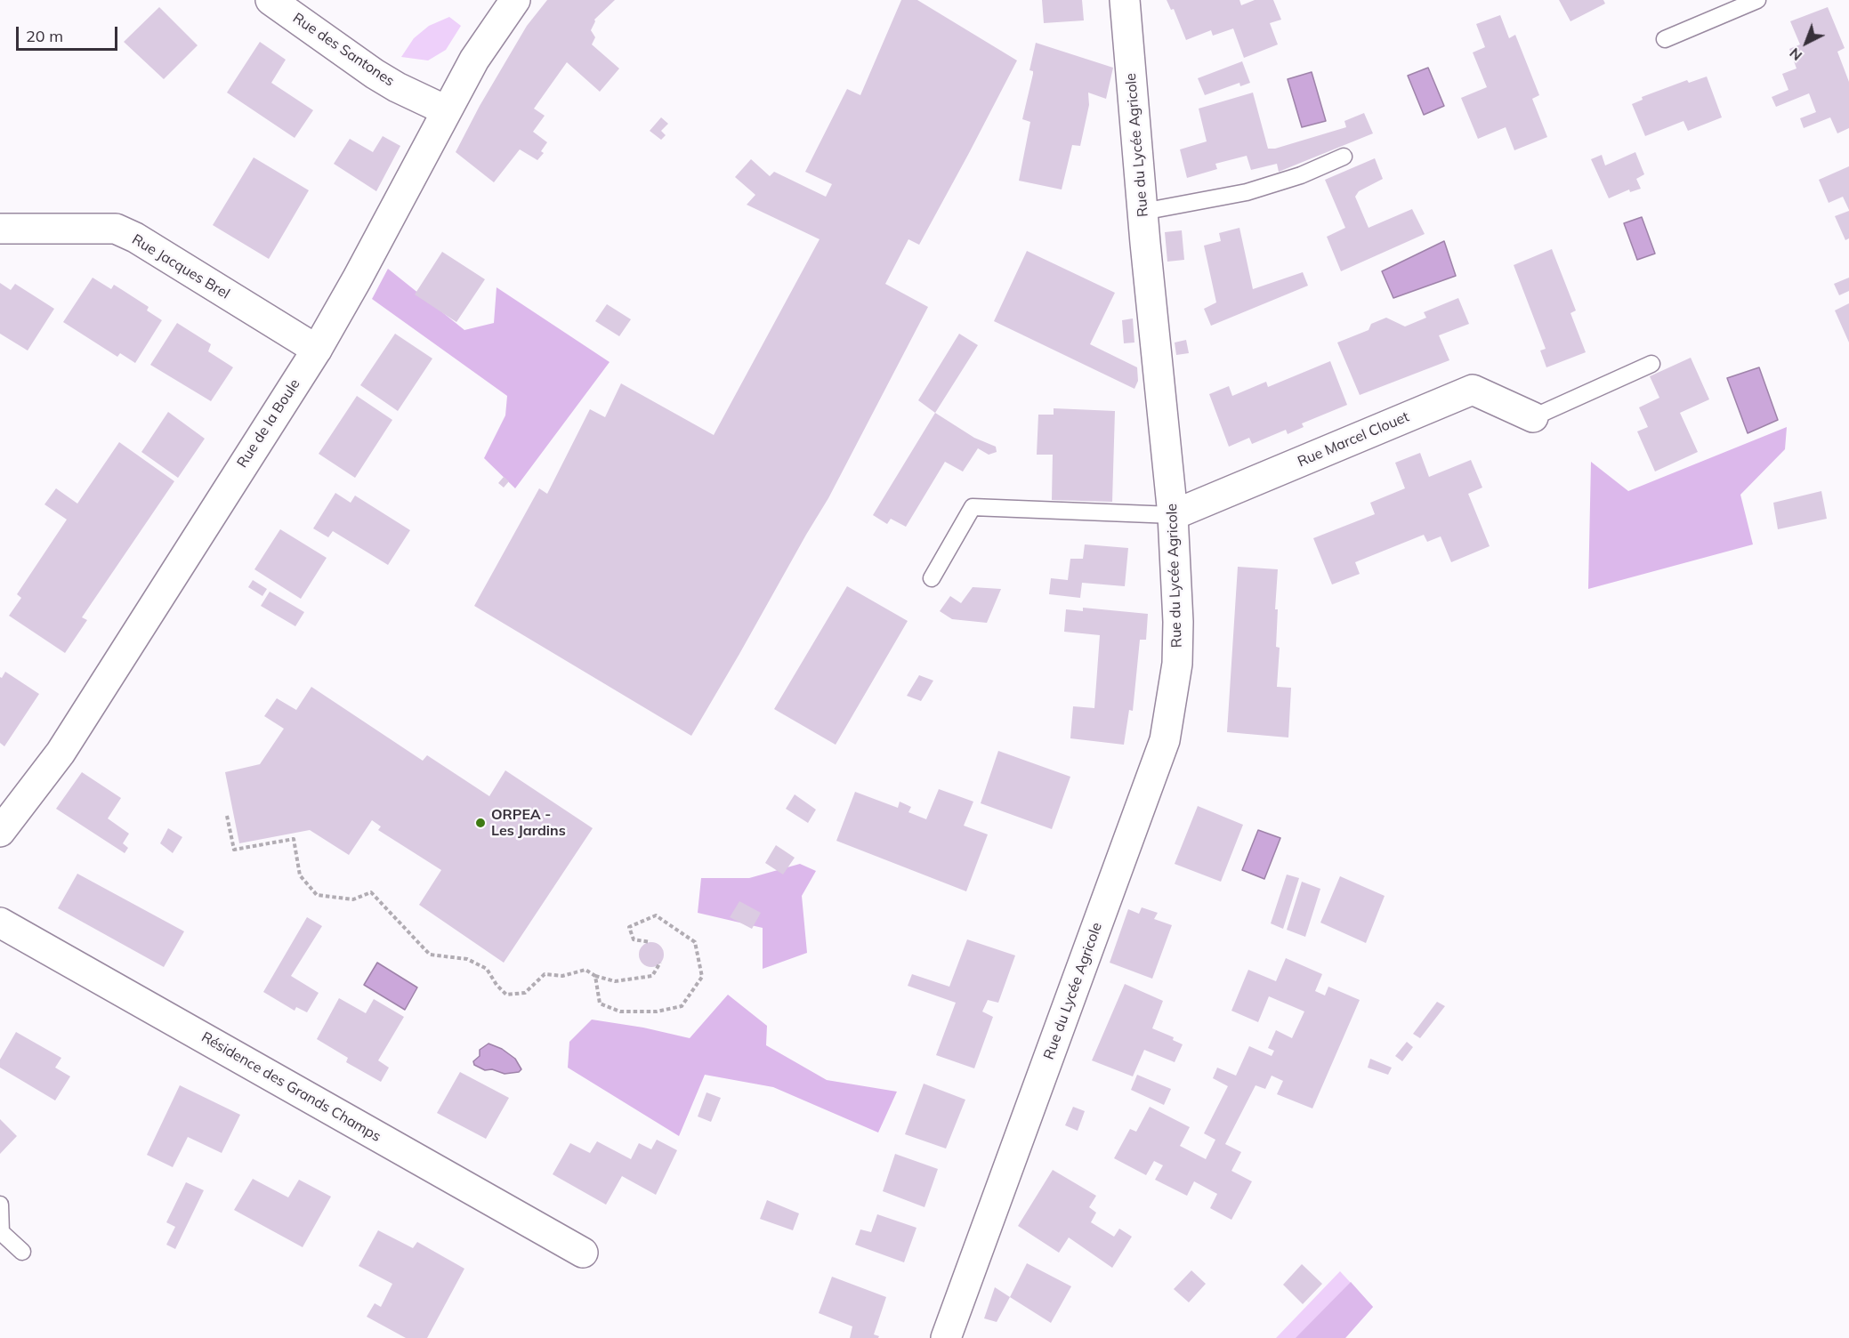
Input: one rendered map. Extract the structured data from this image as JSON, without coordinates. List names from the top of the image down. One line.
{"streets":{"street":["Rue des Santones","Rue du Lycée Agricole","Rue Jacques Brel","Rue de la Boule","Rue Marcel Clouet","Résidence des Grands Champs"]},"crossings":[["Rue des Santones","Rue de la Boule"],["Rue du Lycée Agricole","Rue Marcel Clouet"],["Rue Jacques Brel","Rue de la Boule"]],"places":["ORPEA - Les Jardins"],"scale_bar":"20 m","north":"bottom left"}
